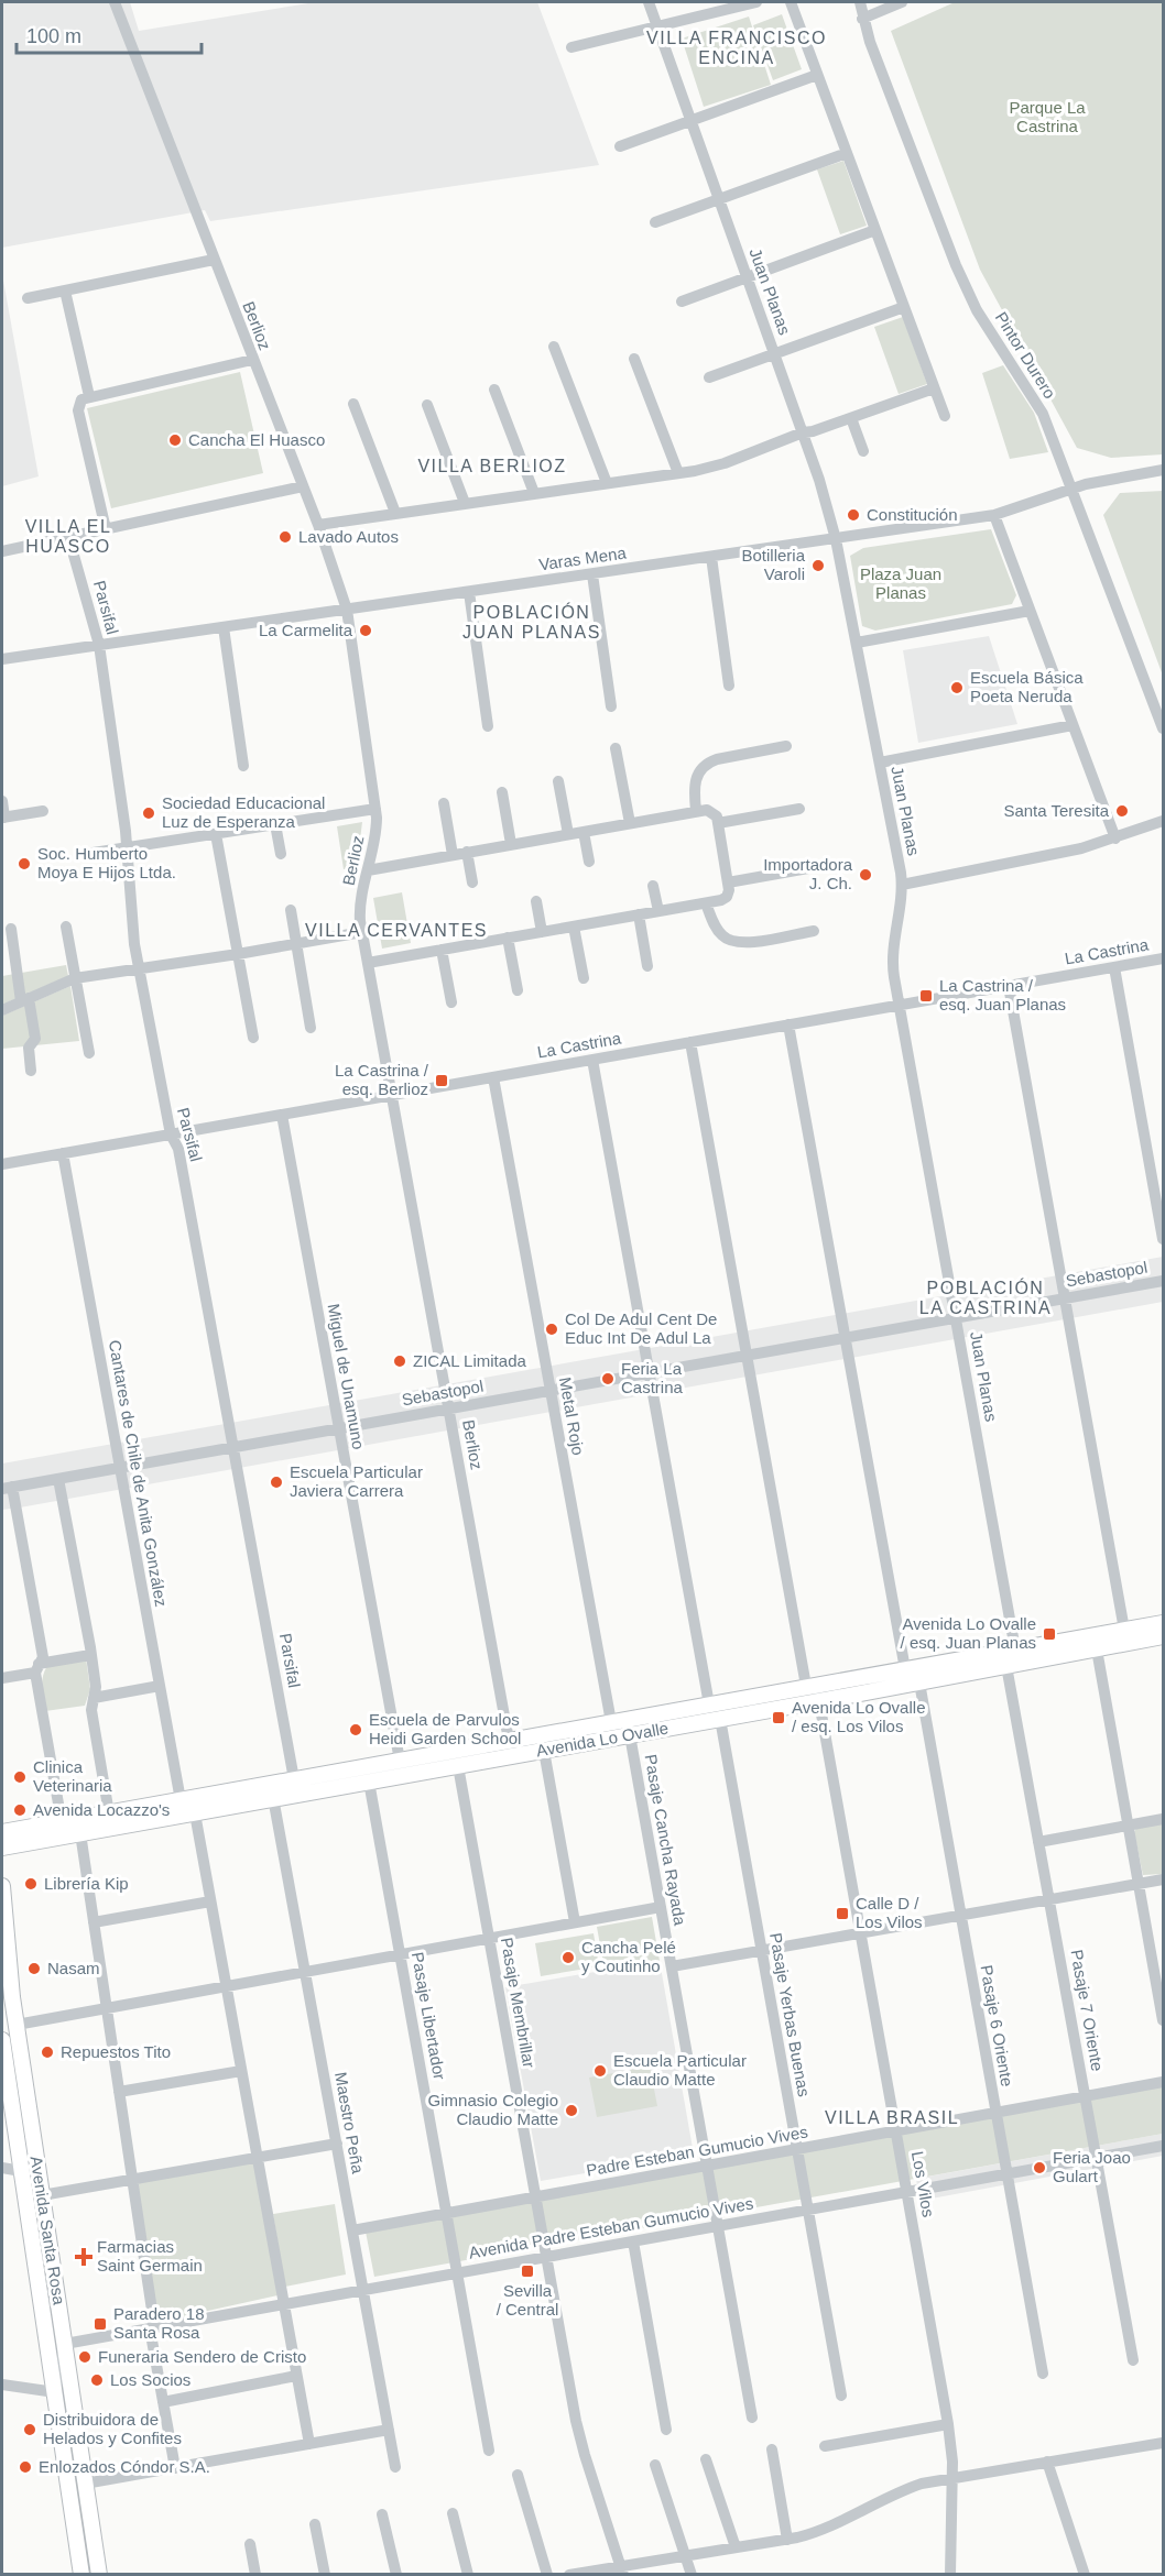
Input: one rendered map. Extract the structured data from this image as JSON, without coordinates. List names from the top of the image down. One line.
{"streets":{"main road":["Avenida Lo Ovalle","Avenida Santa Rosa"],"street":["Juan Planas","Berlioz","Pintor Durero","Varas Mena","Parsifal","La Castrina","Sebastopol","Miguel de Unamuno","Metal Rojo","Cantares de Chile de Anita González","Pasaje Cancha Rayada","Pasaje Membrillar","Pasaje 7 Oriente","Pasaje Yerbas Buenas","Pasaje Libertador","Pasaje 6 Oriente","Maestro Peña","Padre Esteban Gumucio Vives","Los Vilos","Avenida Padre Esteban Gumucio Vives"]},"crossings":[["Juan Planas","Varas Mena"],["Juan Planas","La Castrina"],["Juan Planas","Sebastopol"],["Juan Planas","Avenida Lo Ovalle"],["Berlioz","Varas Mena"],["Berlioz","La Castrina"],["Berlioz","Sebastopol"],["Berlioz","Avenida Lo Ovalle"],["Pintor Durero","Varas Mena"],["Varas Mena","Parsifal"],["Parsifal","La Castrina"],["Parsifal","Sebastopol"],["Parsifal","Avenida Lo Ovalle"],["La Castrina","Miguel de Unamuno"],["La Castrina","Metal Rojo"],["La Castrina","Cantares de Chile de Anita González"],["La Castrina","Los Vilos"],["Sebastopol","Miguel de Unamuno"],["Sebastopol","Metal Rojo"],["Sebastopol","Cantares de Chile de Anita González"],["Sebastopol","Los Vilos"],["Miguel de Unamuno","Avenida Lo Ovalle"],["Metal Rojo","Avenida Lo Ovalle"],["Cantares de Chile de Anita González","Avenida Lo Ovalle"],["Avenida Lo Ovalle","Pasaje Cancha Rayada"],["Avenida Lo Ovalle","Pasaje Membrillar"],["Avenida Lo Ovalle","Pasaje 7 Oriente"],["Avenida Lo Ovalle","Pasaje Yerbas Buenas"],["Avenida Lo Ovalle","Pasaje Libertador"],["Avenida Lo Ovalle","Pasaje 6 Oriente"],["Avenida Lo Ovalle","Maestro Peña"],["Avenida Lo Ovalle","Los Vilos"],["Pasaje Cancha Rayada","Padre Esteban Gumucio Vives"],["Pasaje Cancha Rayada","Avenida Padre Esteban Gumucio Vives"],["Pasaje Membrillar","Padre Esteban Gumucio Vives"],["Pasaje Membrillar","Avenida Padre Esteban Gumucio Vives"],["Pasaje 7 Oriente","Padre Esteban Gumucio Vives"],["Pasaje 7 Oriente","Avenida Padre Esteban Gumucio Vives"],["Pasaje Yerbas Buenas","Padre Esteban Gumucio Vives"],["Pasaje Yerbas Buenas","Avenida Padre Esteban Gumucio Vives"],["Pasaje Libertador","Padre Esteban Gumucio Vives"],["Pasaje Libertador","Avenida Padre Esteban Gumucio Vives"],["Pasaje 6 Oriente","Padre Esteban Gumucio Vives"],["Pasaje 6 Oriente","Avenida Padre Esteban Gumucio Vives"],["Maestro Peña","Padre Esteban Gumucio Vives"],["Maestro Peña","Avenida Padre Esteban Gumucio Vives"],["Padre Esteban Gumucio Vives","Los Vilos"],["Los Vilos","Avenida Padre Esteban Gumucio Vives"],["Avenida Padre Esteban Gumucio Vives","Avenida Santa Rosa"]],"districts":["VILLA FRANCISCO ENCINA","VILLA BERLIOZ","VILLA EL HUASCO","POBLACIÓN JUAN PLANAS","VILLA CERVANTES","POBLACIÓN LA CASTRINA","VILLA BRASIL"],"parks":["Parque La Castrina","Plaza Juan Planas"],"places":{"other":["Cancha El Huasco","Constitución","Lavado Autos","Botilleria Varoli","La Carmelita","Escuela Básica Poeta Neruda","Santa Teresita","Sociedad Educacional Luz de Esperanza","Soc. Humberto Moya E Hijos Ltda.","Importadora J. Ch.","Col De Adul Cent De Educ Int De Adul La","ZICAL Limitada","Feria La Castrina","Escuela Particular Javiera Carrera","Escuela de Parvulos Heidi Garden School","Clinica Veterinaria","Avenida Locazzo's","Librería Kip","Cancha Pelé y Coutinho","Nasam","Repuestos Tito","Escuela Particular Claudio Matte","Gimnasio Colegio Claudio Matte","Feria Joao Gulart","Funeraria Sendero de Cristo","Los Socios","Distribuidora de Helados y Confites","Enlozados Cóndor S.A."],"transit":["La Castrina / esq. Juan Planas","La Castrina / esq. Berlioz","Avenida Lo Ovalle / esq. Juan Planas","Avenida Lo Ovalle / esq. Los Vilos","Calle D / Los Vilos","Sevilla / Central","Paradero 18 Santa Rosa"],"health":["Farmacias Saint Germain"]},"scale_bar":"100 m"}
